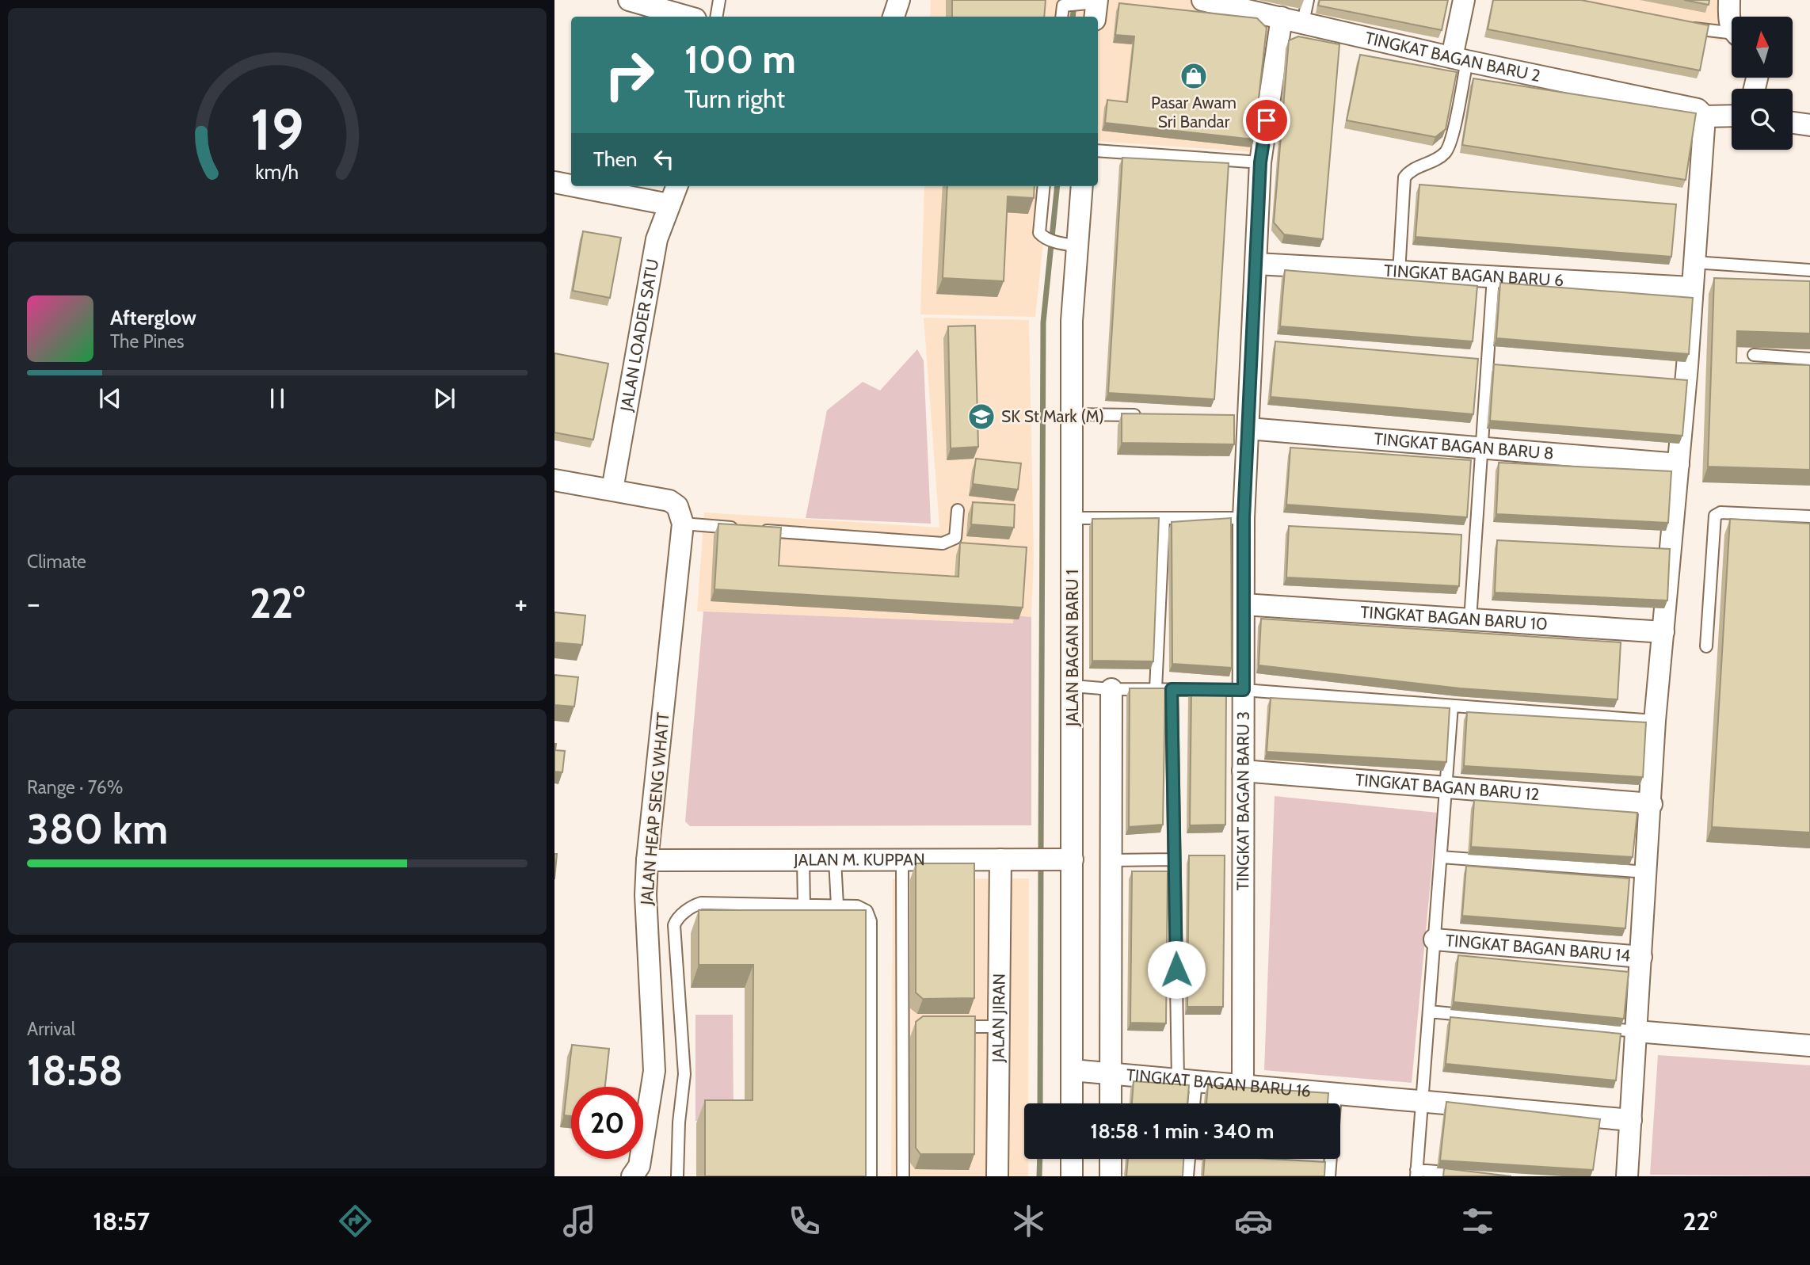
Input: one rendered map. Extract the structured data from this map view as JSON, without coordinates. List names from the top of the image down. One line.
{"streets":{"street":["TINGKAT BAGAN BARU 2","TINGKAT BAGAN BARU 6","JALAN LOADER SATU","TINGKAT BAGAN BARU 8","TINGKAT BAGAN BARU 10","JALAN BAGAN BARU 1","TINGKAT BAGAN BARU 12","TINGKAT BAGAN BARU 3","JALAN HEAP SENG WHATT","JALAN M. KUPPAN","TINGKAT BAGAN BARU 14","JALAN JIRAN","TINGKAT BAGAN BARU 16"]},"crossings":[["TINGKAT BAGAN BARU 2","TINGKAT BAGAN BARU 3"],["TINGKAT BAGAN BARU 6","TINGKAT BAGAN BARU 3"],["TINGKAT BAGAN BARU 8","TINGKAT BAGAN BARU 3"],["TINGKAT BAGAN BARU 10","TINGKAT BAGAN BARU 3"],["JALAN BAGAN BARU 1","JALAN M. KUPPAN"],["JALAN BAGAN BARU 1","TINGKAT BAGAN BARU 16"],["TINGKAT BAGAN BARU 12","TINGKAT BAGAN BARU 3"],["TINGKAT BAGAN BARU 3","TINGKAT BAGAN BARU 16"],["JALAN HEAP SENG WHATT","JALAN M. KUPPAN"],["JALAN M. KUPPAN","JALAN JIRAN"]],"places":{"shop":["Pasar Awam Sri Bandar"],"school or university":["SK St Mark (M)"]},"north":"top","page":{"turn":["100 m","Turn right"],"then":"Then","song":["Afterglow","The Pines"],"tile":["Climate",["Range · 76%","380 km"],["Arrival","18:58"]],"heat":["−","22°","+"],"limit":"20","trip":"18:58 · 1 min · 340 m","tabs":["18:57","22°"],"gauge":["19","km/h"]}}
